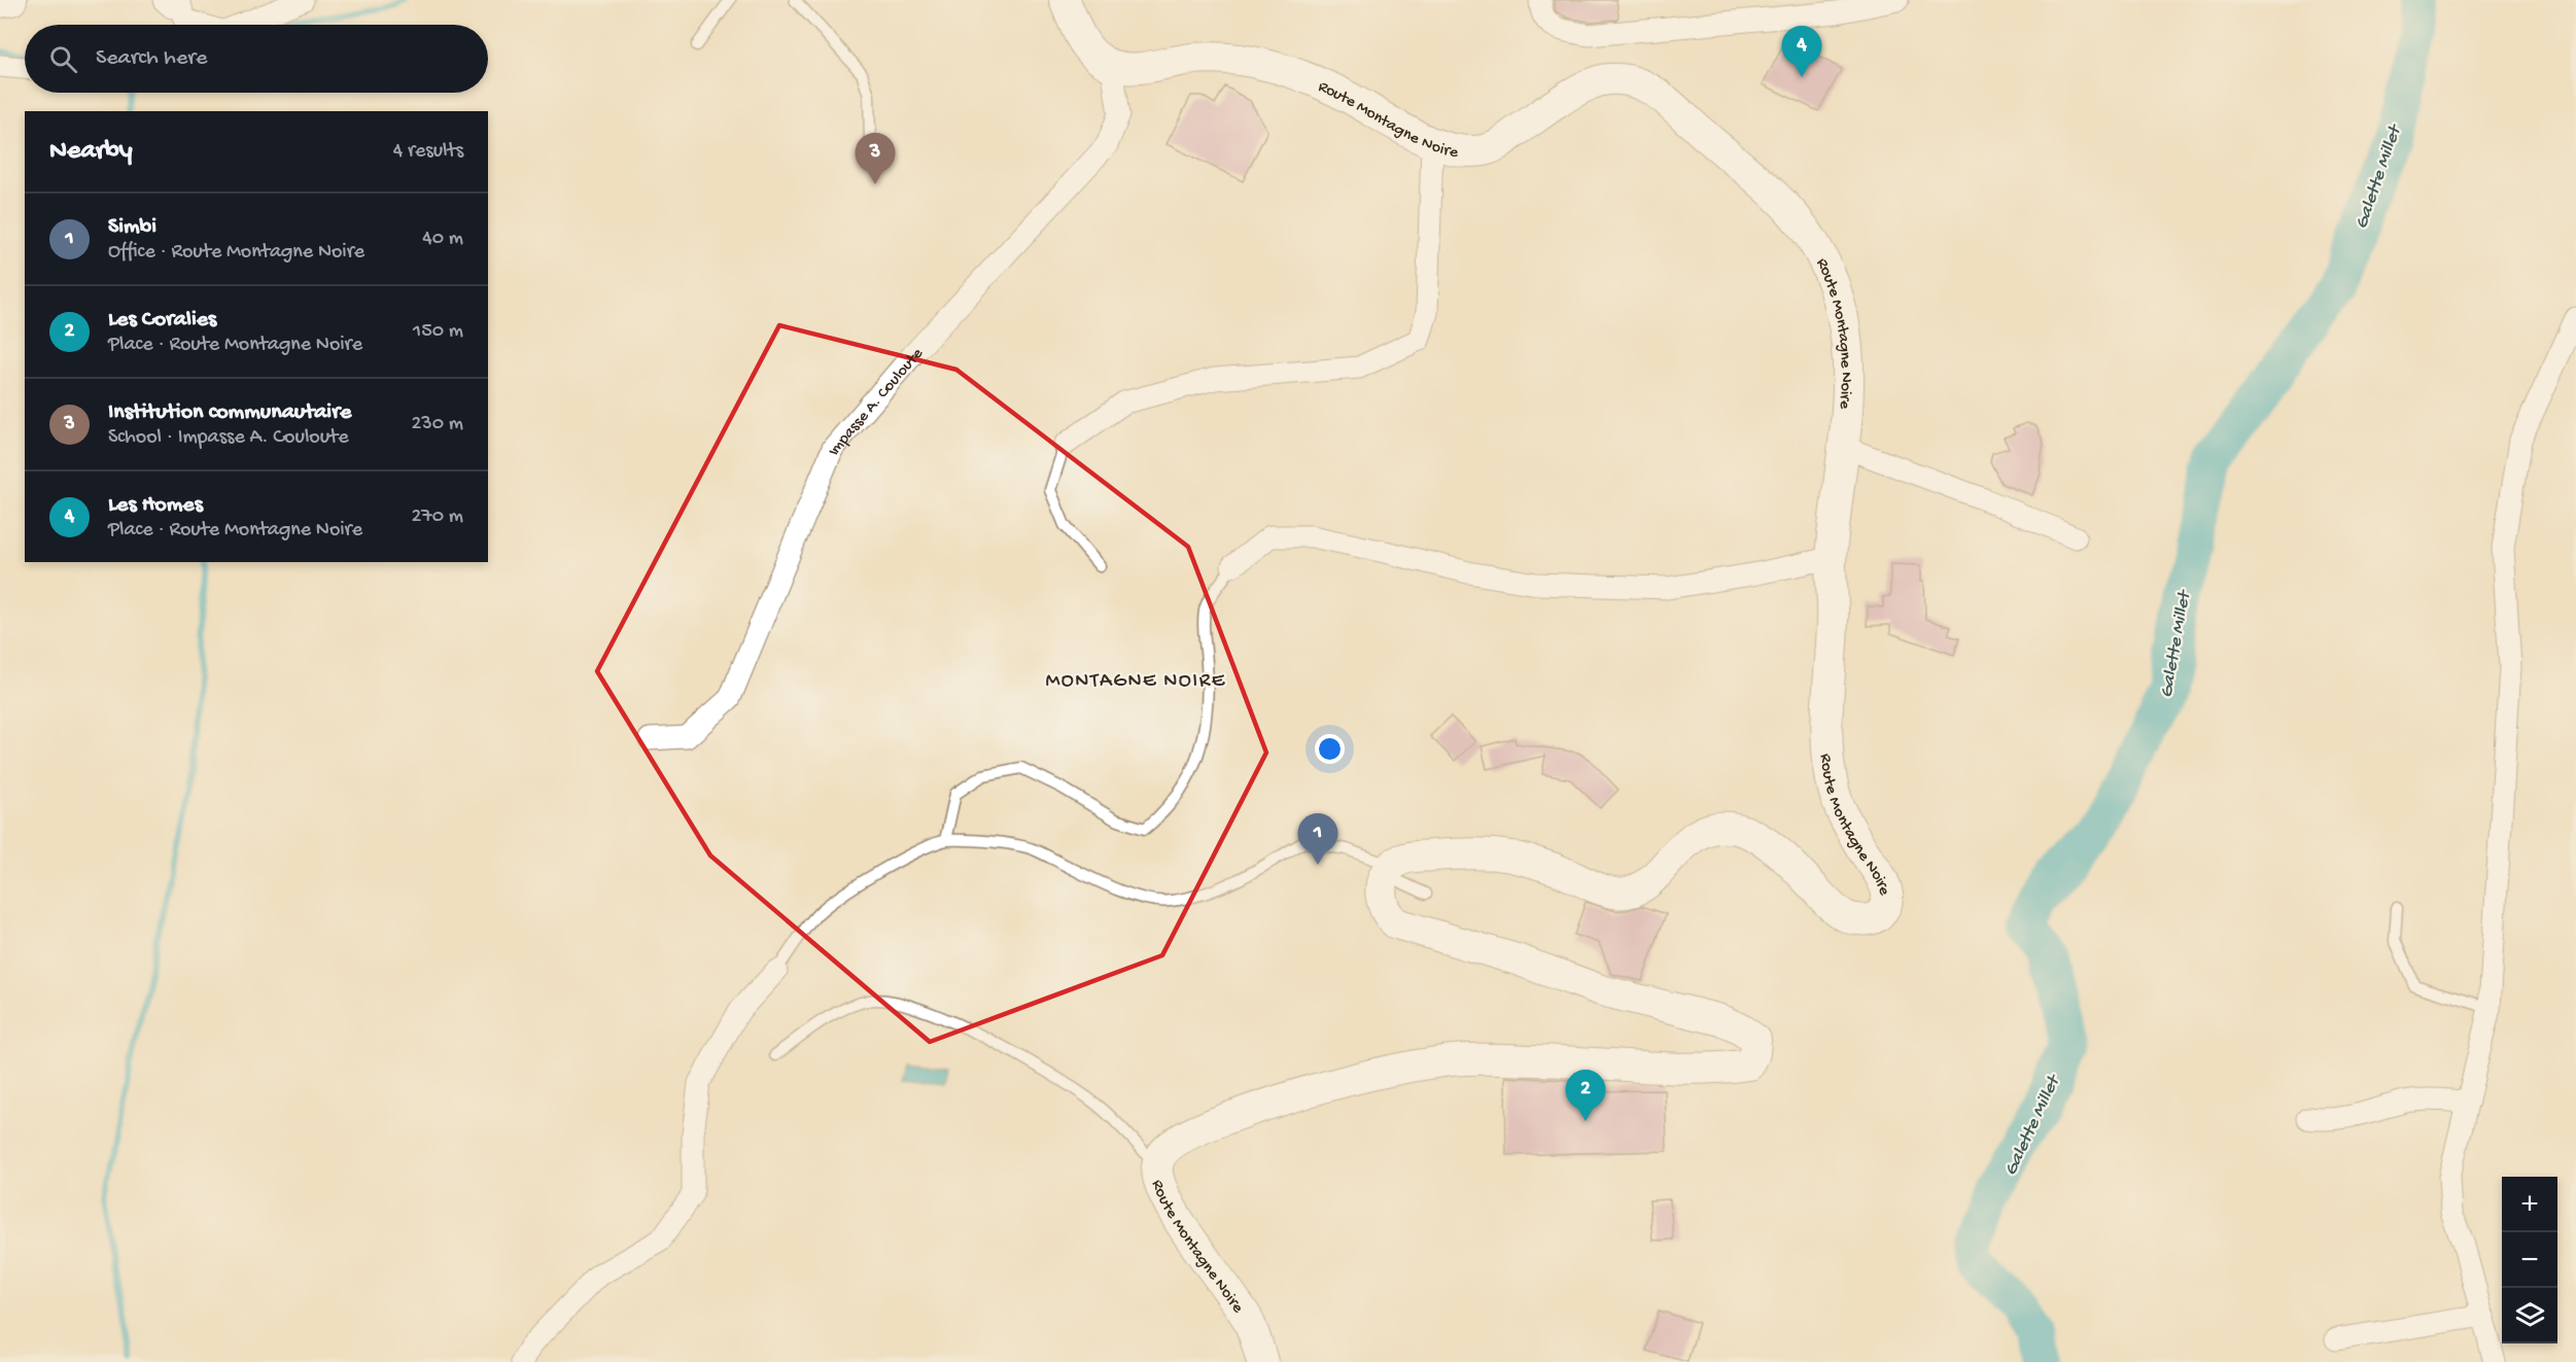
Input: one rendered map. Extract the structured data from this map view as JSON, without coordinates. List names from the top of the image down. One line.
{"streets":{"street":["Route Montagne Noire","Impasse A. Couloute"]},"crossings":[["Route Montagne Noire","Impasse A. Couloute"]],"districts":["MONTAGNE NOIRE"],"water":["Galette Millet"],"page":{"search":"Search here","pins":["4","3","1","2"],"heading":["Nearby","4 results"],"list":[{"mark":"1","name":"Simbi","note":"Office · Route Montagne Noire","value":"40 m"},{"mark":"2","name":"Les Coralies","note":"Place · Route Montagne Noire","value":"150 m"},{"mark":"3","name":"Institution communautaire","note":"School · Impasse A. Couloute","value":"230 m"},{"mark":"4","name":"Les Homes","note":"Place · Route Montagne Noire","value":"270 m"}],"map_buttons":["+","−"]}}
